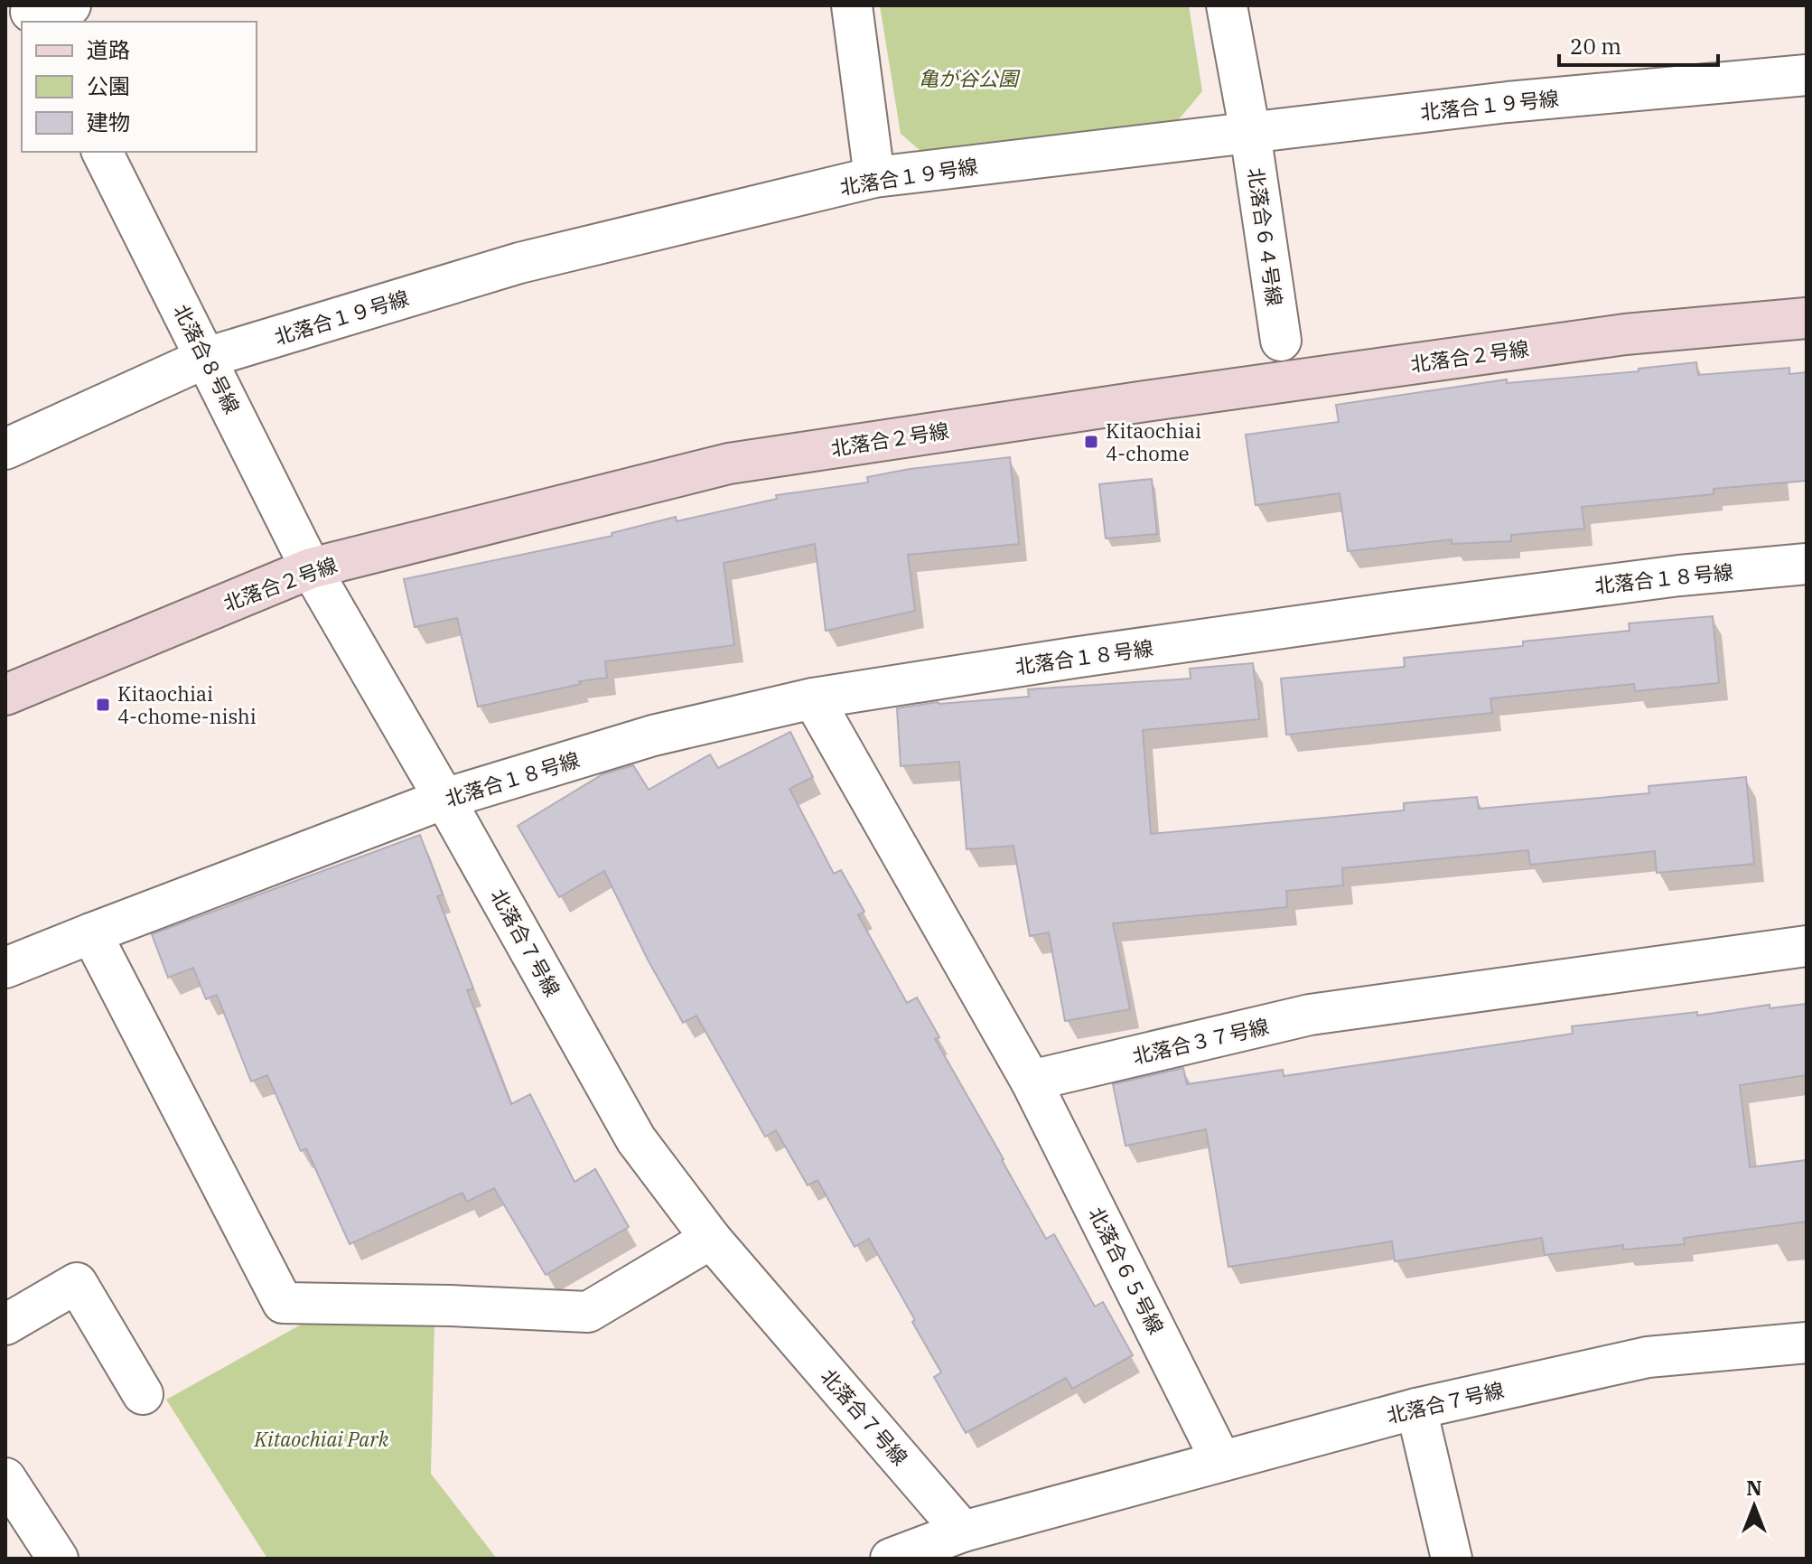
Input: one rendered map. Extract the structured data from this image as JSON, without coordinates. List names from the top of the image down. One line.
{"streets":{"street":["北落合１９号線","北落合６４号線","北落合２号線","北落合８号線","北落合１８号線","北落合７号線","北落合３７号線","北落合６５号線"]},"crossings":[["北落合１９号線","北落合６４号線"],["北落合１９号線","北落合８号線"],["北落合２号線","北落合８号線"],["北落合２号線","北落合７号線"],["北落合８号線","北落合７号線"],["北落合１８号線","北落合７号線"],["北落合７号線","北落合６５号線"],["北落合３７号線","北落合６５号線"]],"parks":["亀が谷公園","Kitaochiai Park"],"places":{"transit":["Kitaochiai 4-chome","Kitaochiai 4-chome-nishi"]},"legend":["道路","公園","建物"],"scale_bar":"20 m","north":"top"}
